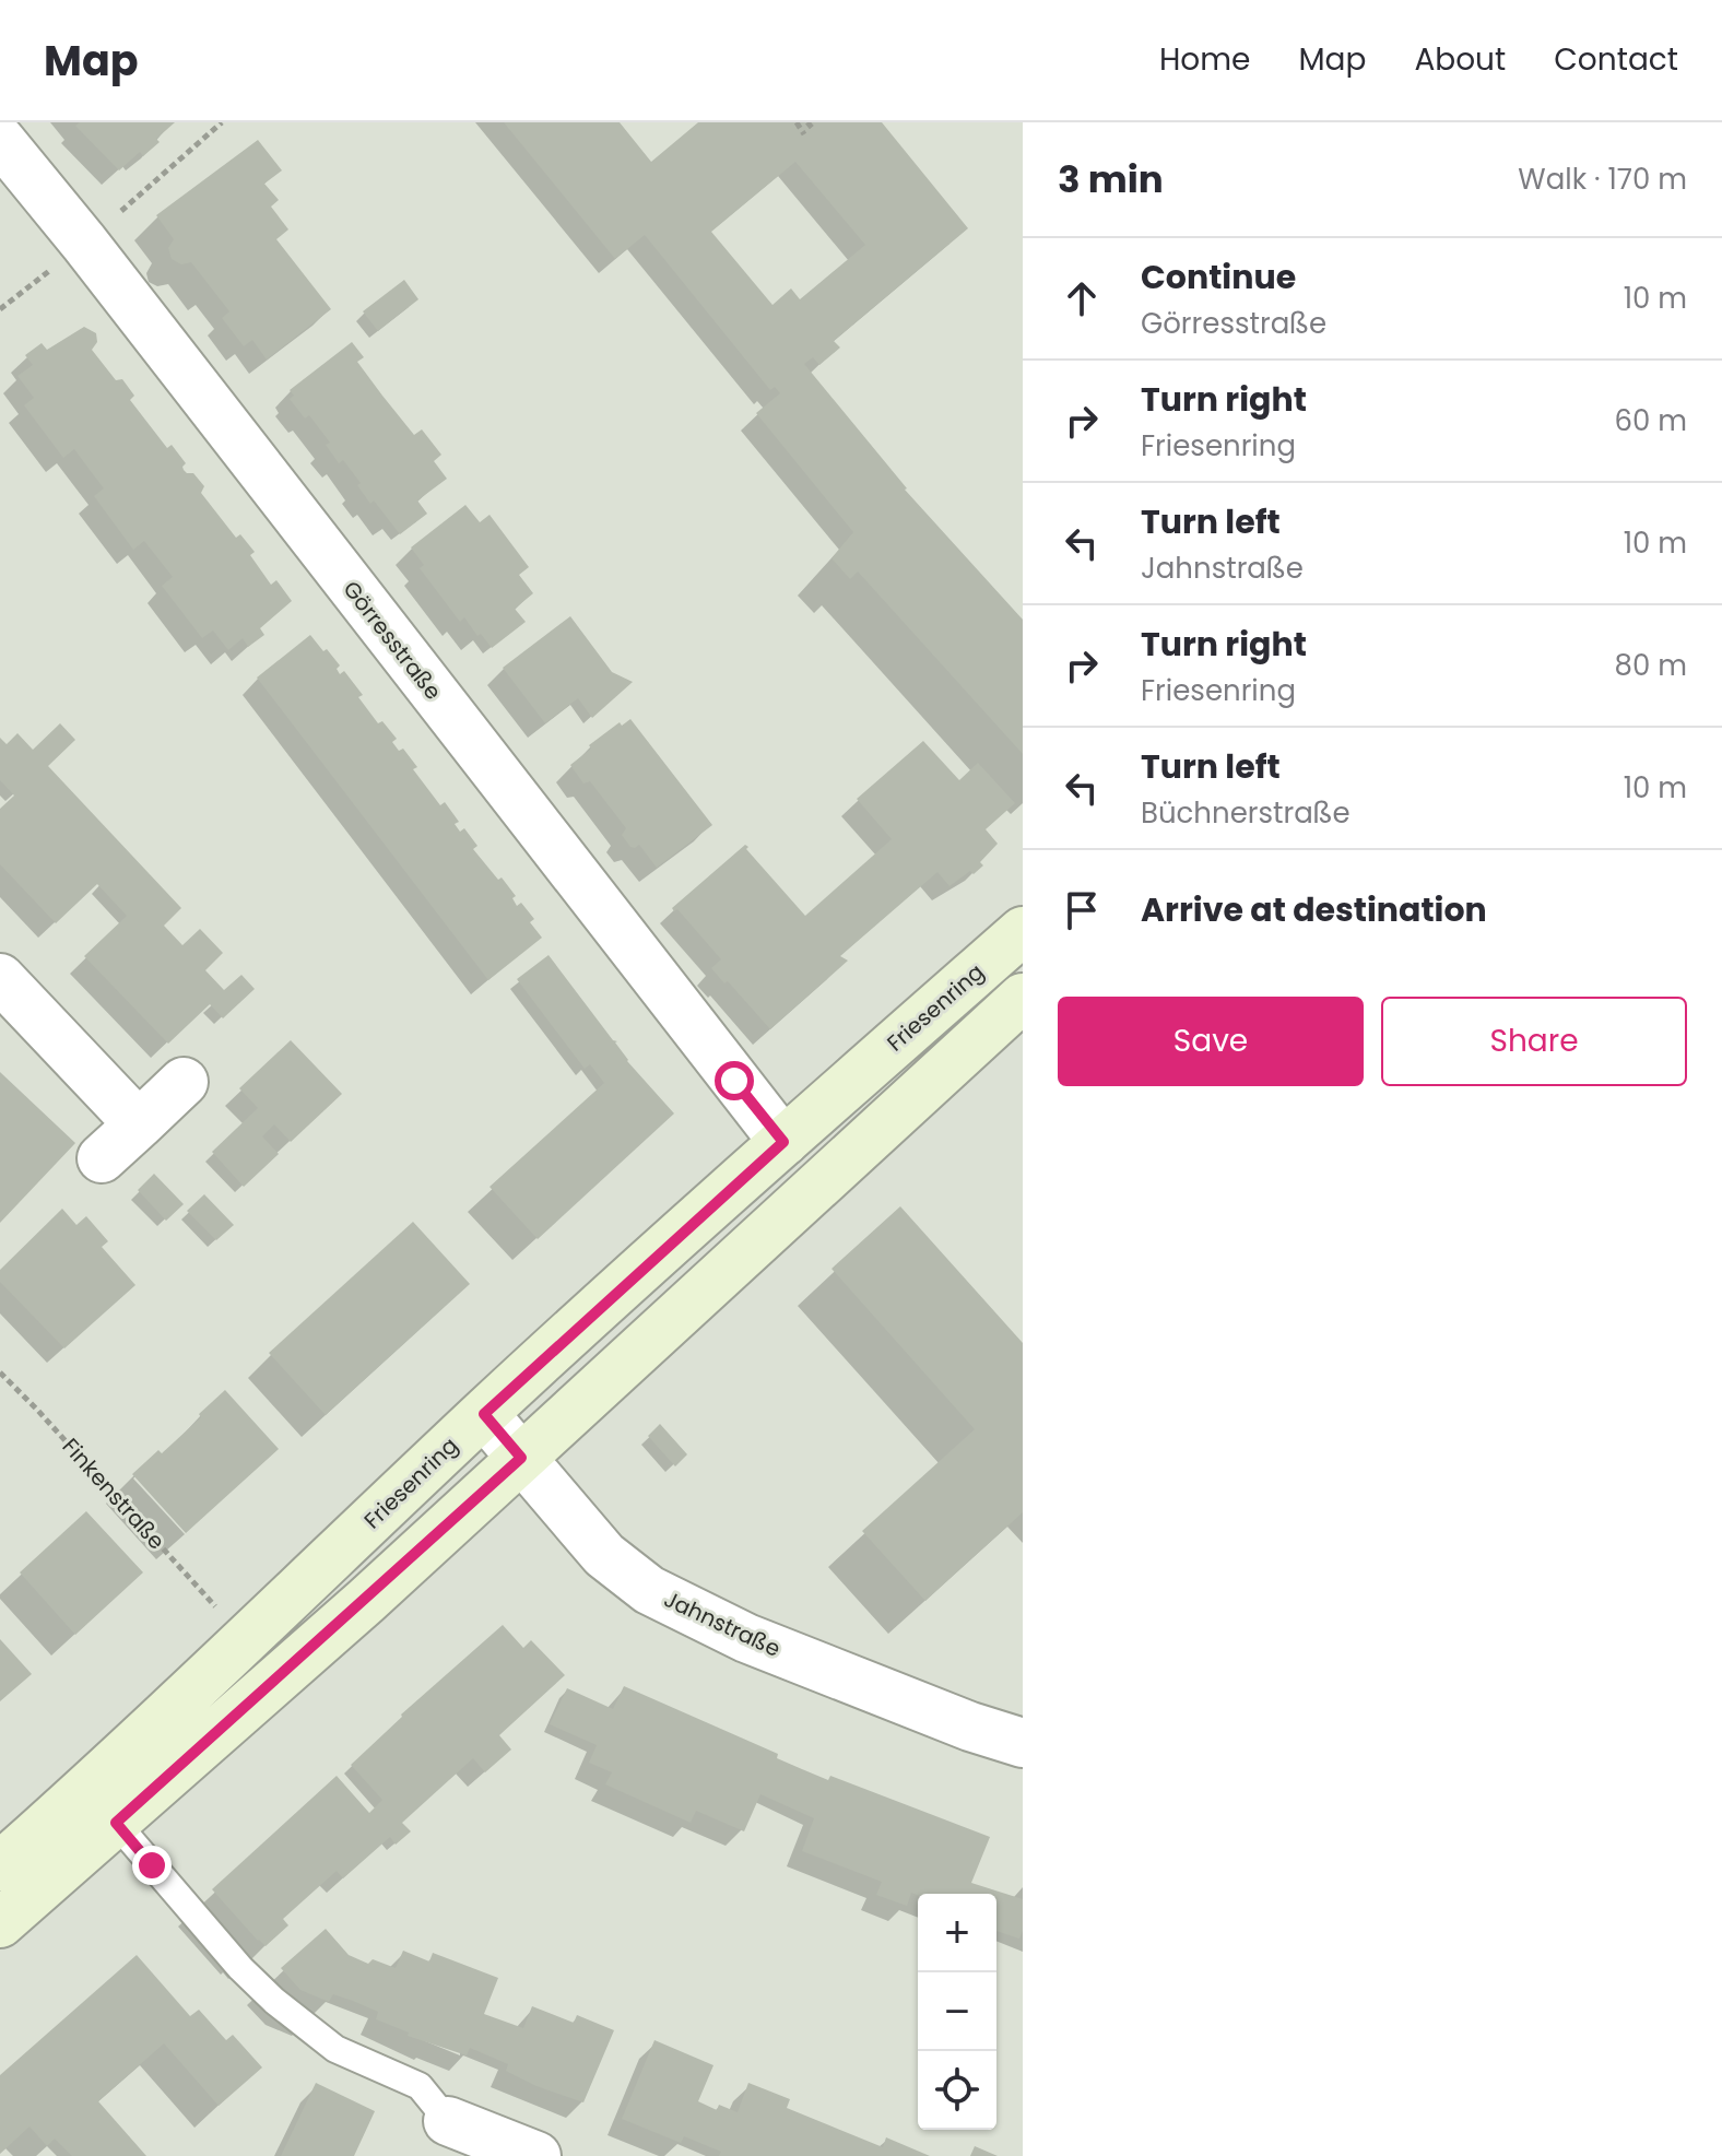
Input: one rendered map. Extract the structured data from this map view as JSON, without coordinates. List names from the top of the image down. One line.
{"streets":{"main road":["Friesenring"],"street":["Görresstraße","Jahnstraße"],"path":["Finkenstraße"]},"crossings":[["Görresstraße","Friesenring"],["Friesenring","Jahnstraße"]],"page":{"header":"Map","nav":["Home","Map","About","Contact"],"heading":["3 min","Walk · 170 m"],"list":[["Continue","Görresstraße","10 m"],["Turn right","Friesenring","60 m"],["Turn left","Jahnstraße","10 m"],["Turn right","Friesenring","80 m"],["Turn left","Büchnerstraße","10 m"],"Arrive at destination"],"buttons":["Save","Share"],"map_buttons":["+","−"]}}
